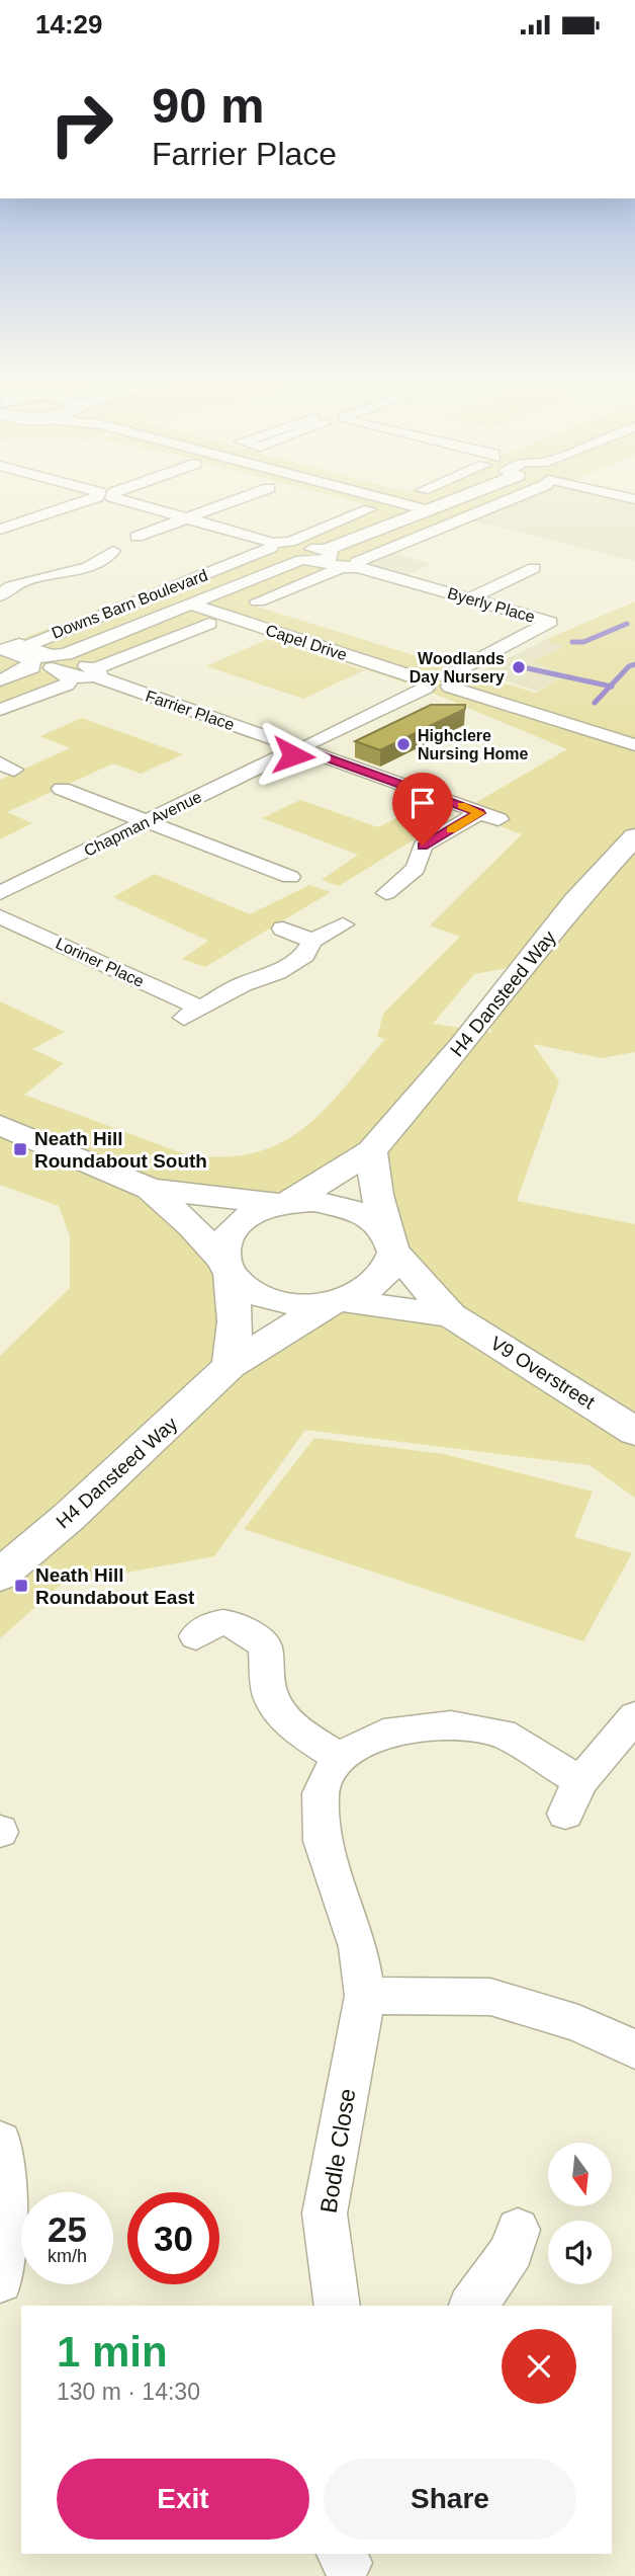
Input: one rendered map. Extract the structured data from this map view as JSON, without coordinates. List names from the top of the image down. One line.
{"streets":{"street":["Downs Barn Boulevard","Byerly Place","Capel Drive","Farrier Place","Chapman Avenue","Loriner Place","H4 Dansteed Way","V9 Overstreet","Bodle Close"]},"crossings":[["Downs Barn Boulevard","Capel Drive"],["Downs Barn Boulevard","Farrier Place"],["Farrier Place","Chapman Avenue"],["H4 Dansteed Way","V9 Overstreet"]],"places":{"other":["Woodlands Day Nursery","Highclere Nursing Home"],"transit":["Neath Hill Roundabout South","Neath Hill Roundabout East"]},"north":"bottom","page":{"status":"14:29","turn":["90 m","Farrier Place"],"speed":"25 km/h","limit":"30","heading":["1 min","130 m · 14:30"],"buttons":["Exit","Share"]}}
